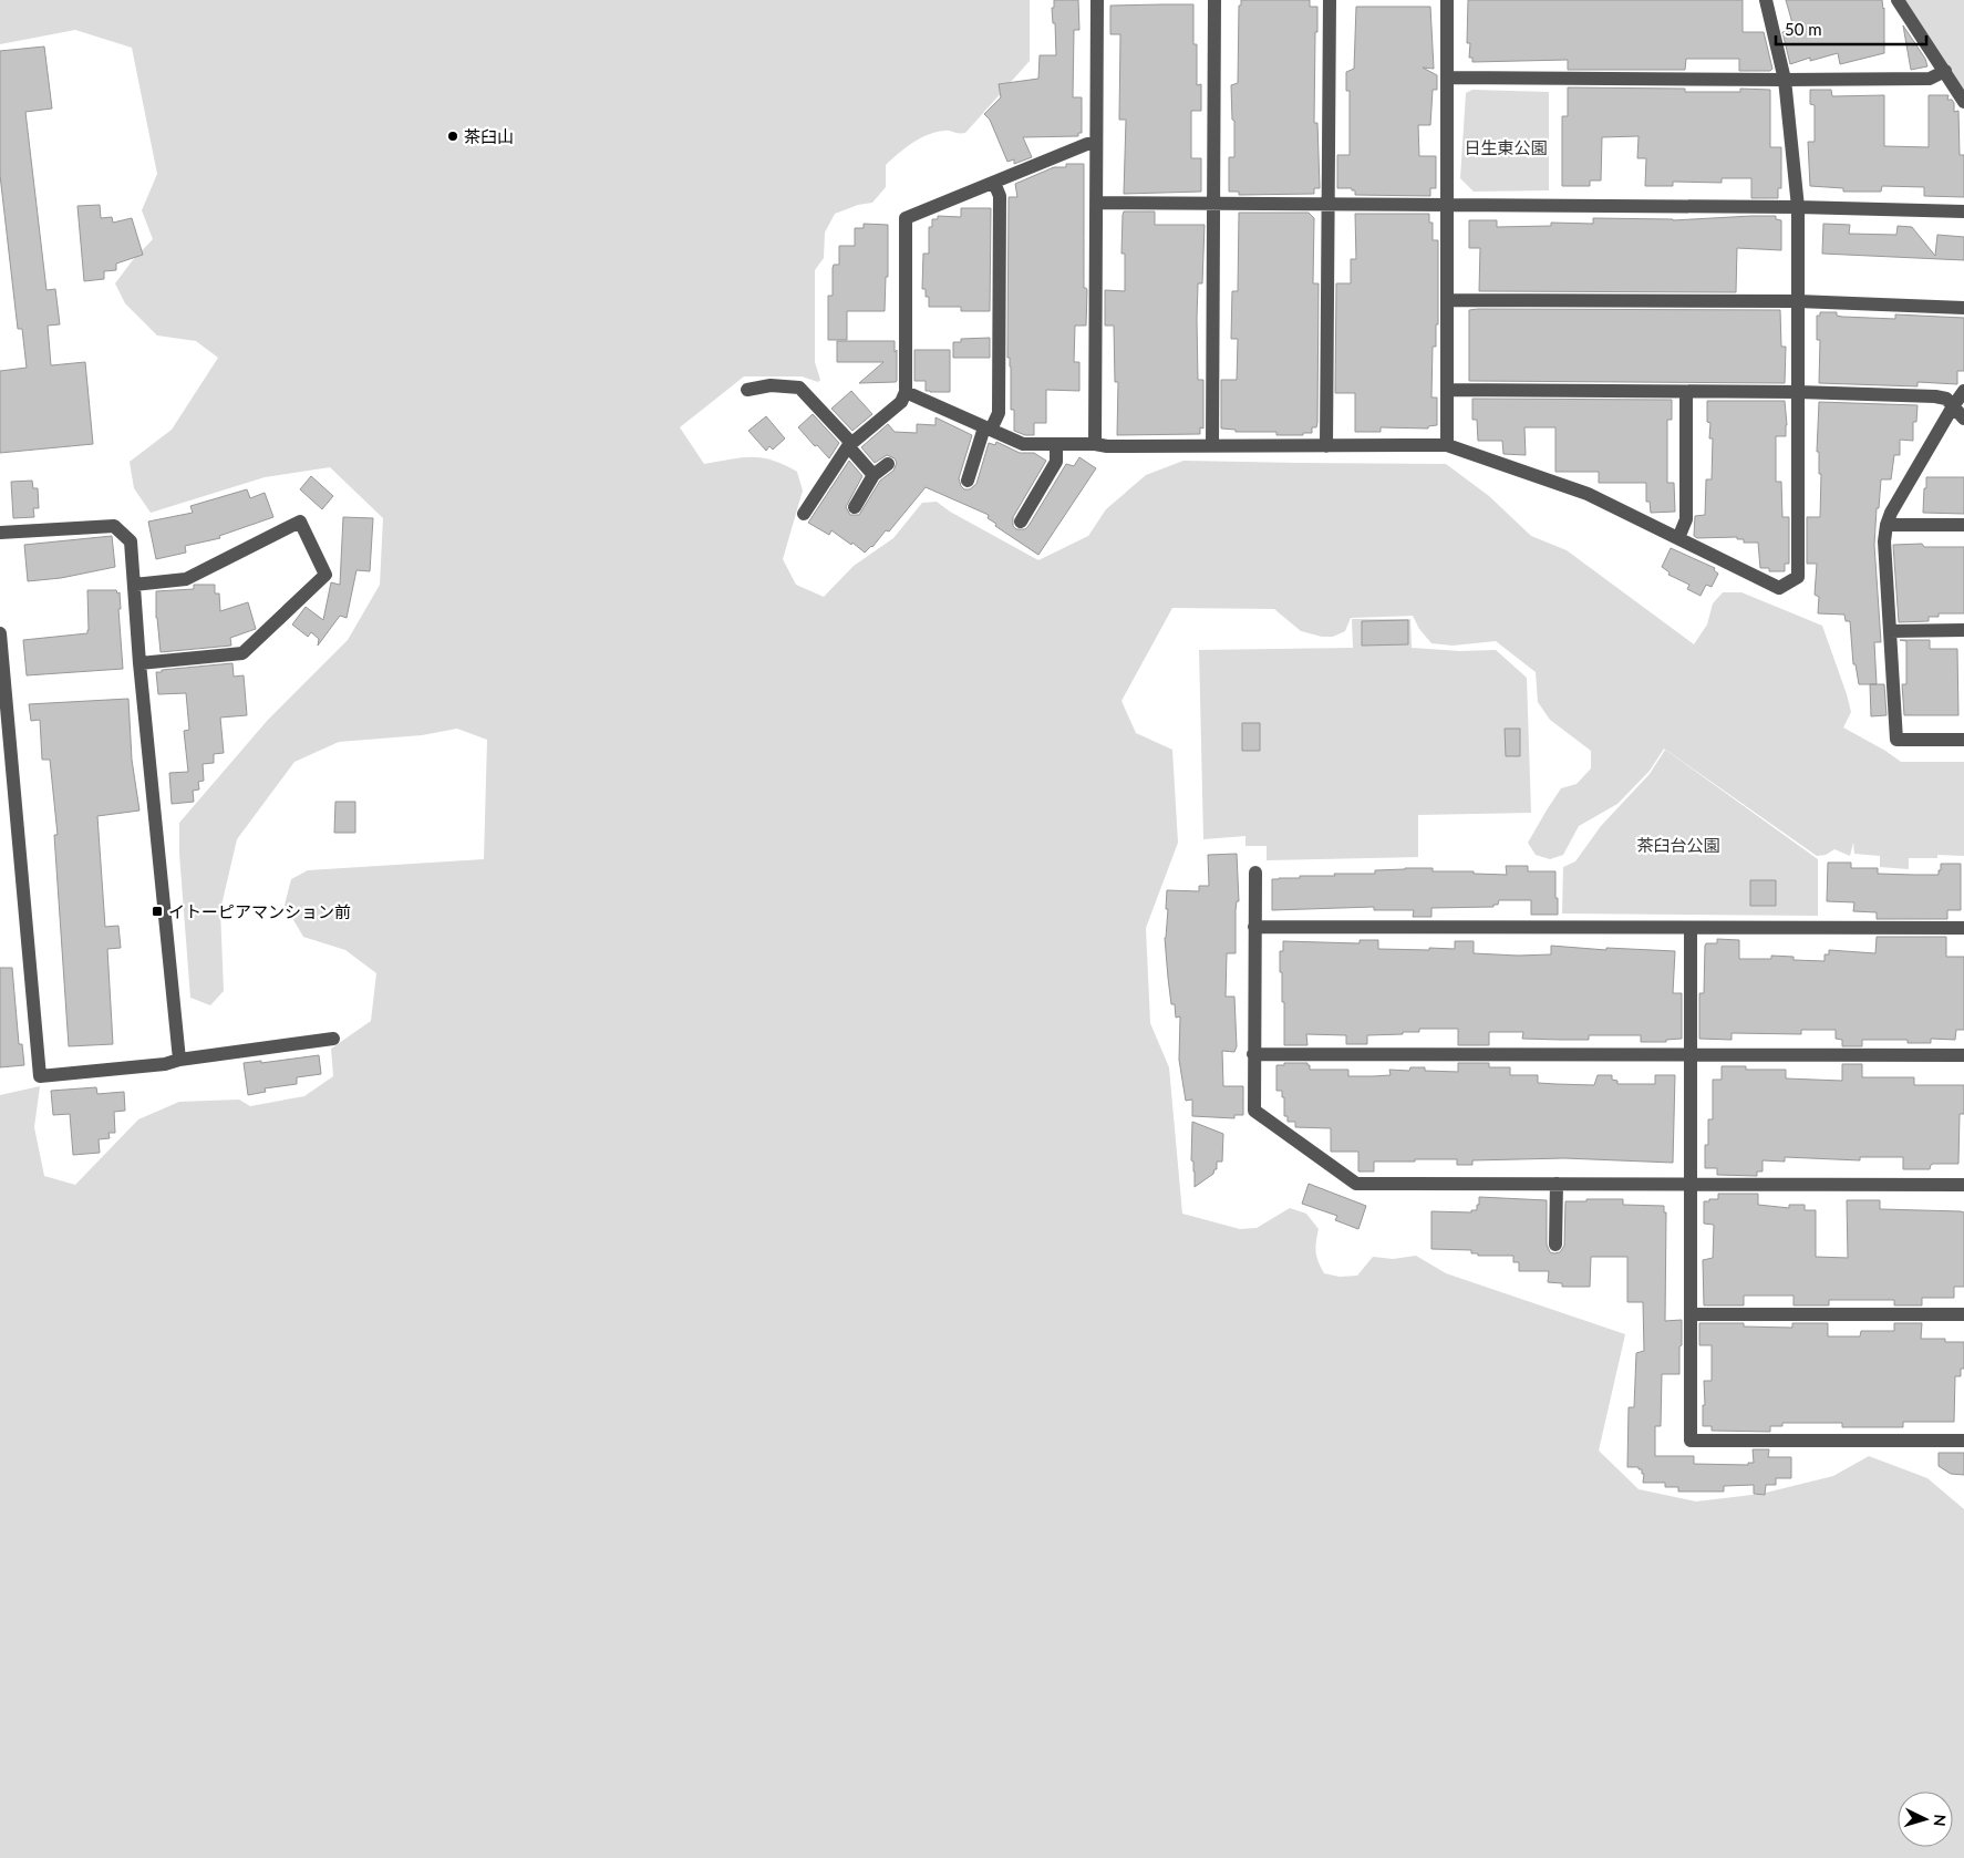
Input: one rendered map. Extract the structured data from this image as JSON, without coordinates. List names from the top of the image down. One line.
{"parks":["日生東公園","茶臼台公園"],"places":{"other":["茶臼山"],"transit":["イトーピアマンション前"]},"scale_bar":"50 m","north":"right"}
